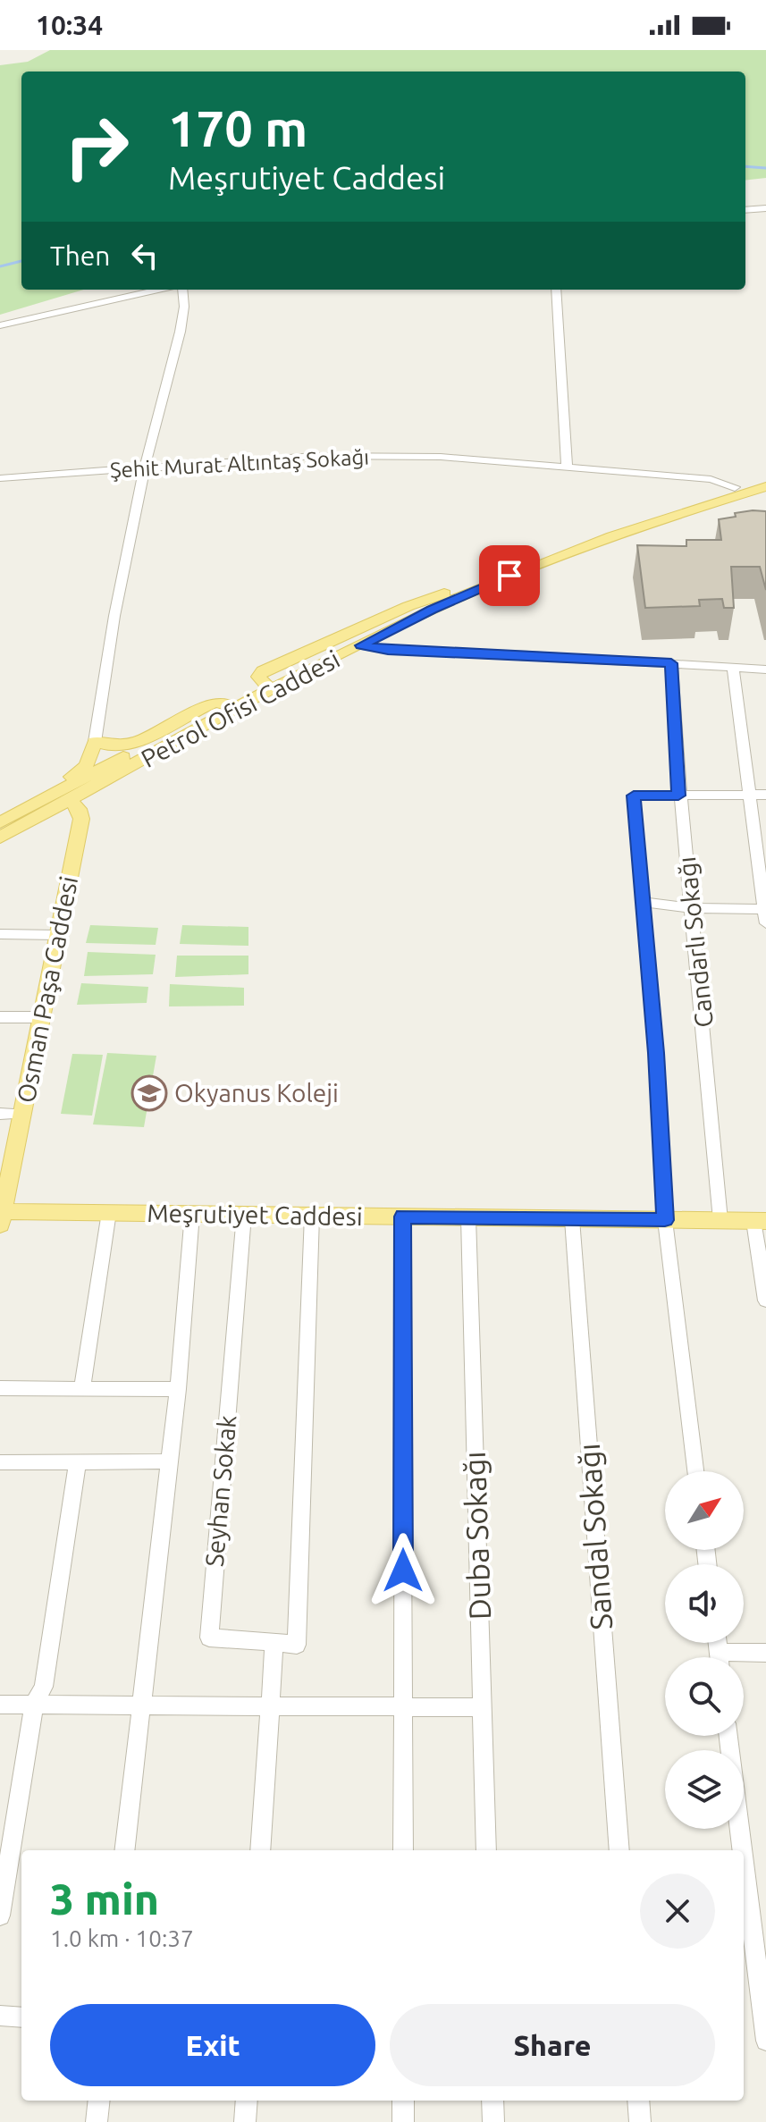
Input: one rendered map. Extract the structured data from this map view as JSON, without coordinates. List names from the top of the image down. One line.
{"streets":{"main road":["Petrol Ofisi Caddesi","Osman Paşa Caddesi","Meşrutiyet Caddesi"],"street":["Şehit Murat Altıntaş Sokağı","Candarlı Sokağı","Seyhan Sokak","Duba Sokağı","Sandal Sokağı"]},"crossings":[["Candarlı Sokağı","Meşrutiyet Caddesi"],["Osman Paşa Caddesi","Meşrutiyet Caddesi"],["Meşrutiyet Caddesi","Seyhan Sokak"],["Meşrutiyet Caddesi","Duba Sokağı"],["Meşrutiyet Caddesi","Sandal Sokağı"]],"places":{"school or university":["Okyanus Koleji"]},"north":"top right","page":{"status":"10:34","turn":["170 m","Meşrutiyet Caddesi"],"then":"Then","heading":["3 min","1.0 km · 10:37"],"buttons":["Exit","Share"]}}
